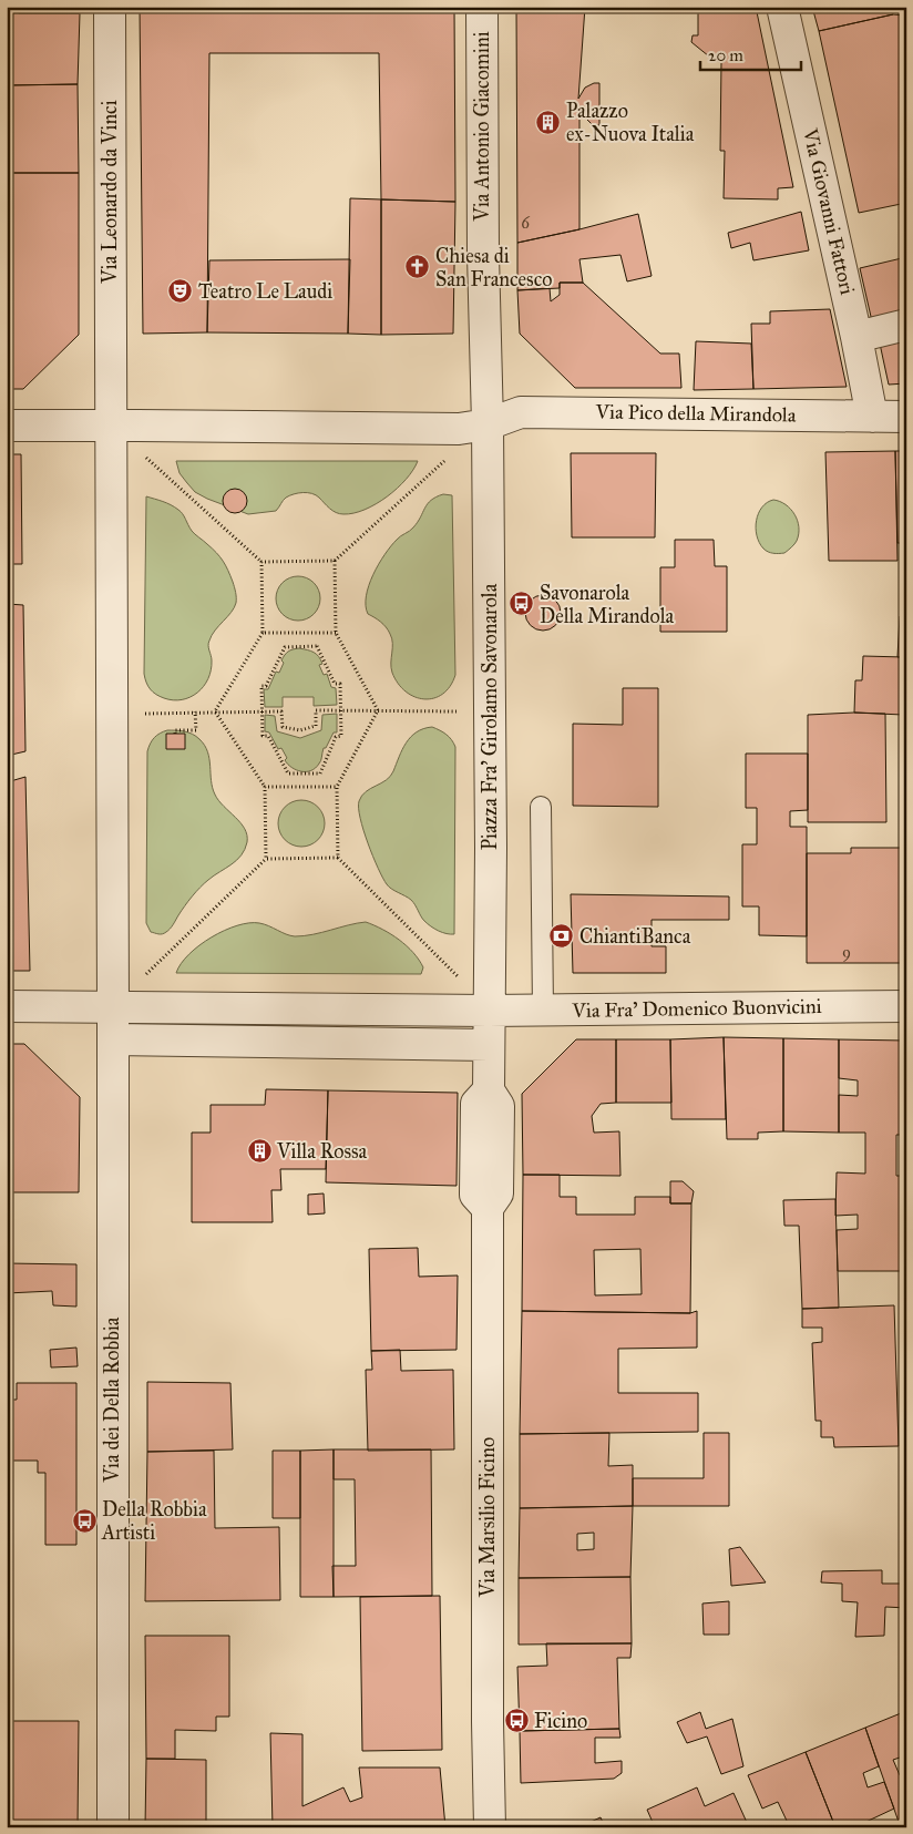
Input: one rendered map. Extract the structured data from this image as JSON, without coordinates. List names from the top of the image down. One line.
{"streets":{"street":["Via Antonio Giacomini","Via Leonardo da Vinci","Via Giovanni Fattori","Via Pico della Mirandola","Piazza Fra' Girolamo Savonarola","Via Fra' Domenico Buonvicini","Via dei Della Robbia","Via Marsilio Ficino"]},"crossings":[["Via Antonio Giacomini","Piazza Fra' Girolamo Savonarola"],["Via Giovanni Fattori","Via Pico della Mirandola"],["Via Pico della Mirandola","Piazza Fra' Girolamo Savonarola"],["Piazza Fra' Girolamo Savonarola","Via Fra' Domenico Buonvicini"],["Piazza Fra' Girolamo Savonarola","Via Marsilio Ficino"]],"places":{"building":["Palazzo ex-Nuova Italia","Villa Rossa"],"church":["Chiesa di San Francesco"],"theatre":["Teatro Le Laudi"],"bus stop":["Savonarola Della Mirandola","Della Robbia Artisti","Ficino"],"bank":["ChiantiBanca"]},"house_numbers":["6","9"],"scale_bar":"20 m"}
